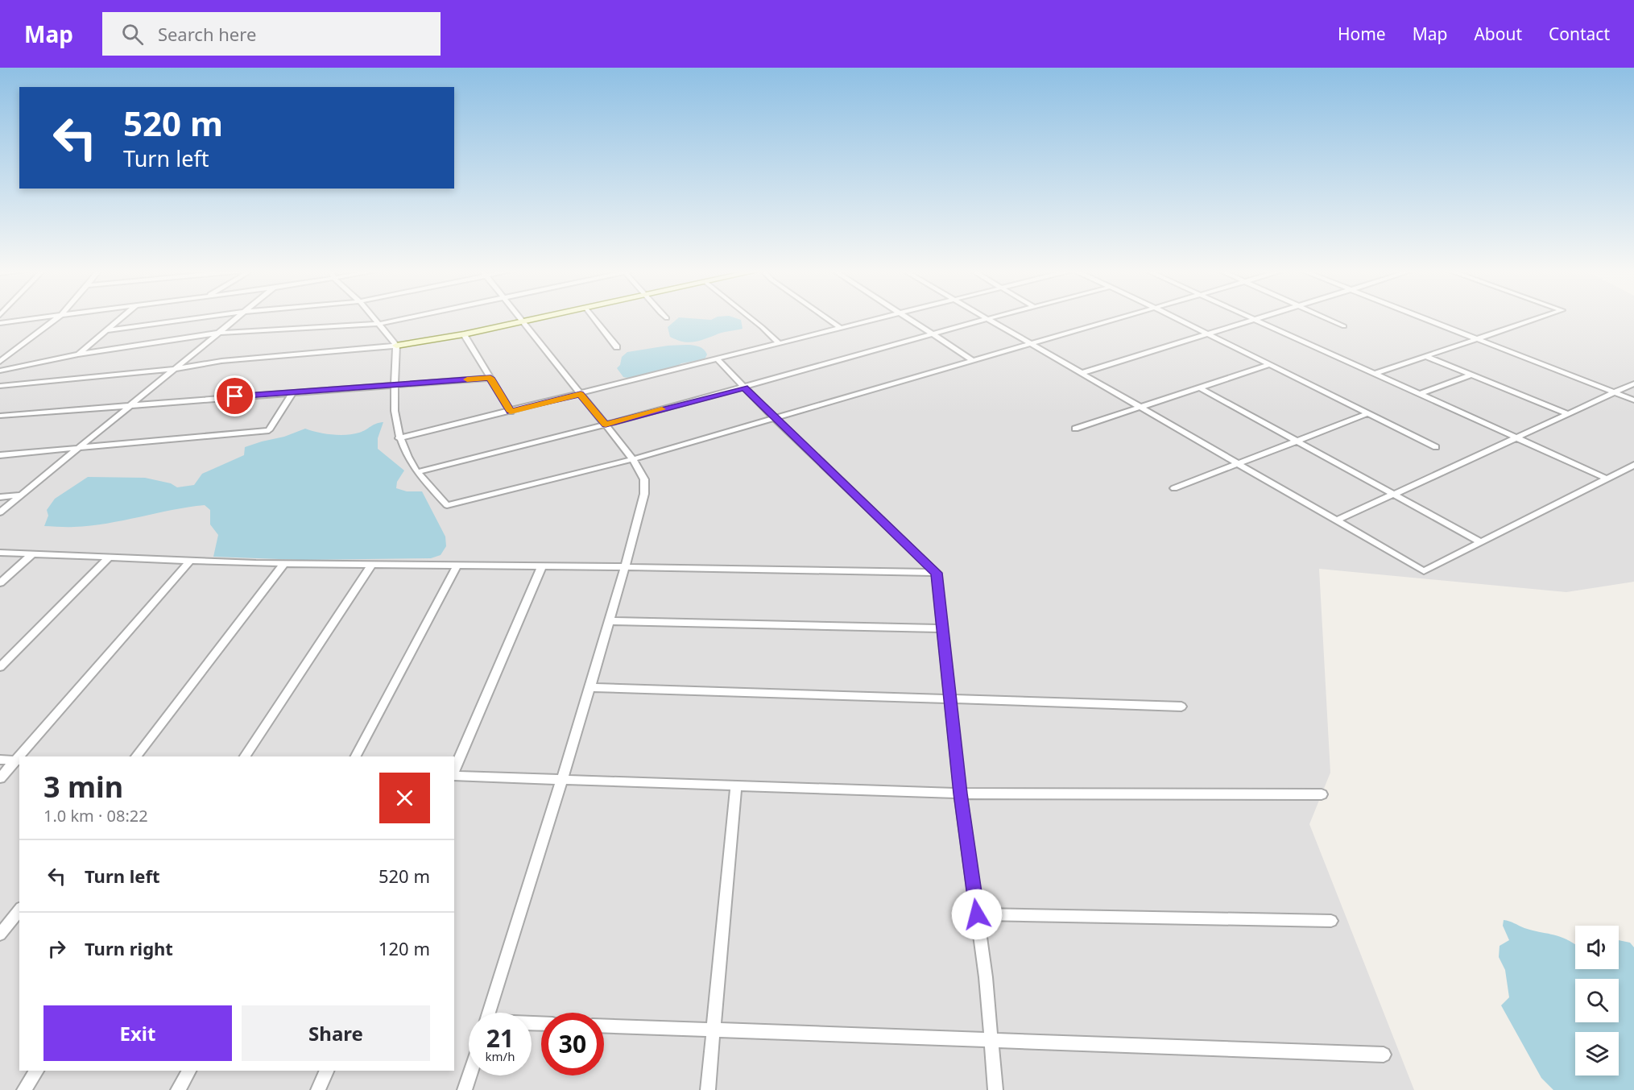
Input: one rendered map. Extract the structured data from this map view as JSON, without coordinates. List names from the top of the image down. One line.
{"page":{"header":"Map","search":"Search here","nav":["Home","Map","About","Contact"],"turn":["520 m","Turn left"],"heading":["3 min","1.0 km · 08:22"],"list":[{"name":"Turn left","value":"520 m"},{"name":"Turn right","value":"120 m"}],"buttons":["Exit","Share"],"speed":"21 km/h","limit":"30"}}
